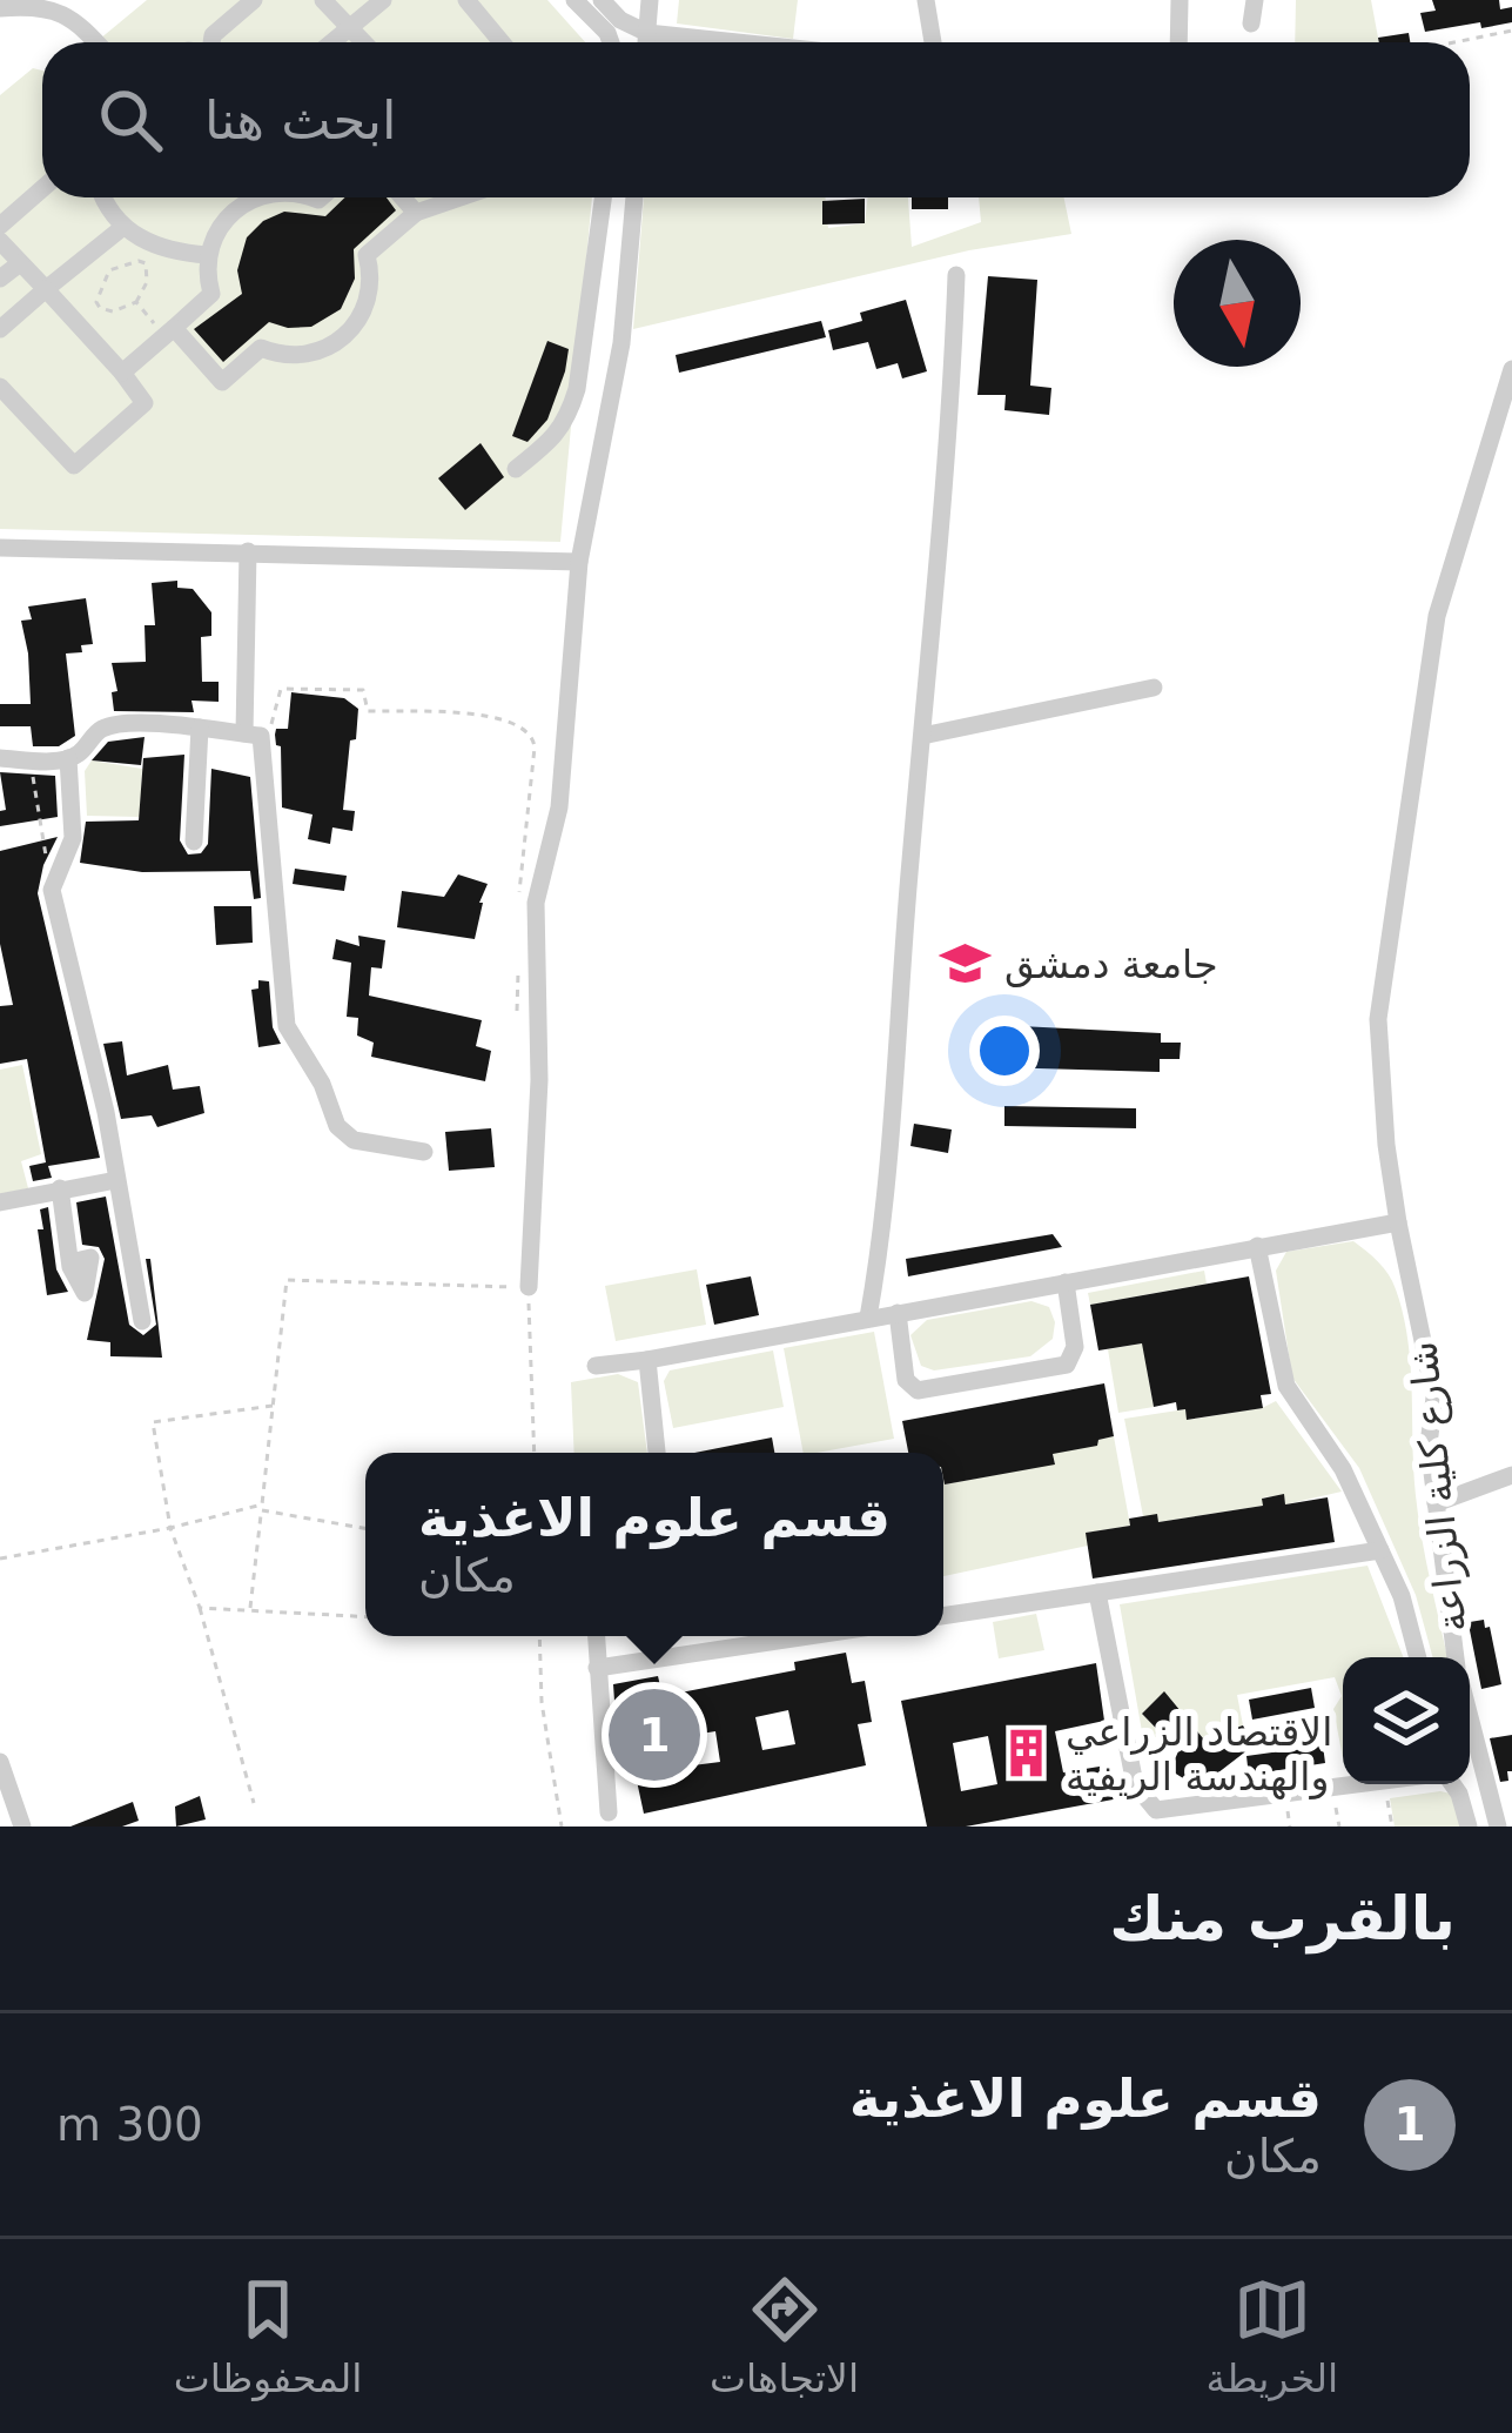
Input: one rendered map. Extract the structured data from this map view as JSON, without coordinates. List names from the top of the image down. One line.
{"streets":{"street":["شارع كلية الزراعة"]},"places":{"school or university":["جامعة دمشق"],"building":["الاقتصاد الزراعي والهندسة الريفية"]},"north":"bottom","page":{"search":"ابحث هنا","popup":["قسم علوم الاغذية","مكان"],"pins":"1","heading":"بالقرب منك","list":[{"mark":"1","name":"قسم علوم الاغذية","note":"مكان","value":"300 m"}],"nav":["الخريطة","الاتجاهات","المحفوظات"]}}
